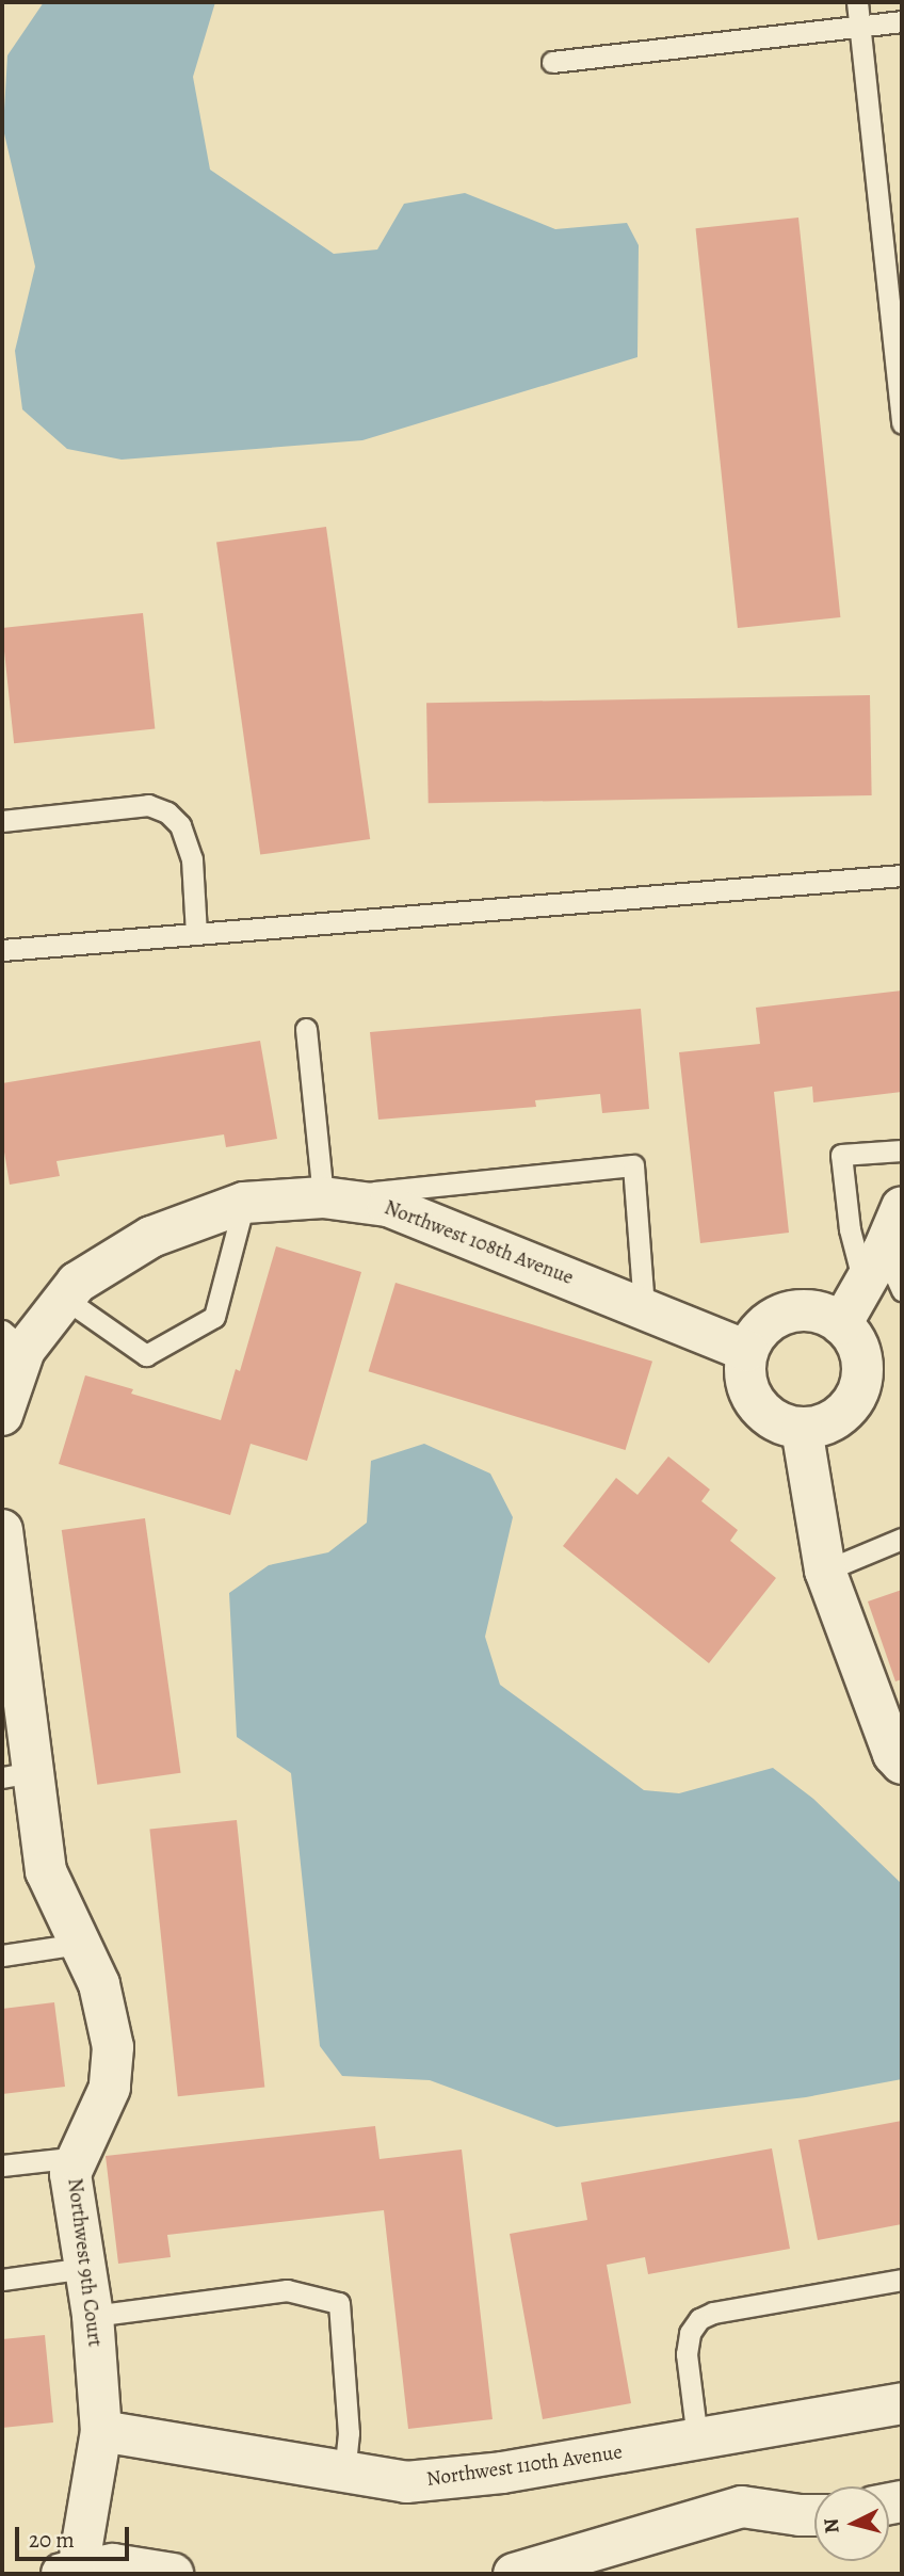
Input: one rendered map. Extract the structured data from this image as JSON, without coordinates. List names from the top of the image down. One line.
{"streets":{"street":["Northwest 108th Avenue","Northwest 9th Court","Northwest 110th Avenue"]},"crossings":[["Northwest 9th Court","Northwest 110th Avenue"]],"scale_bar":"20 m","north":"left"}
